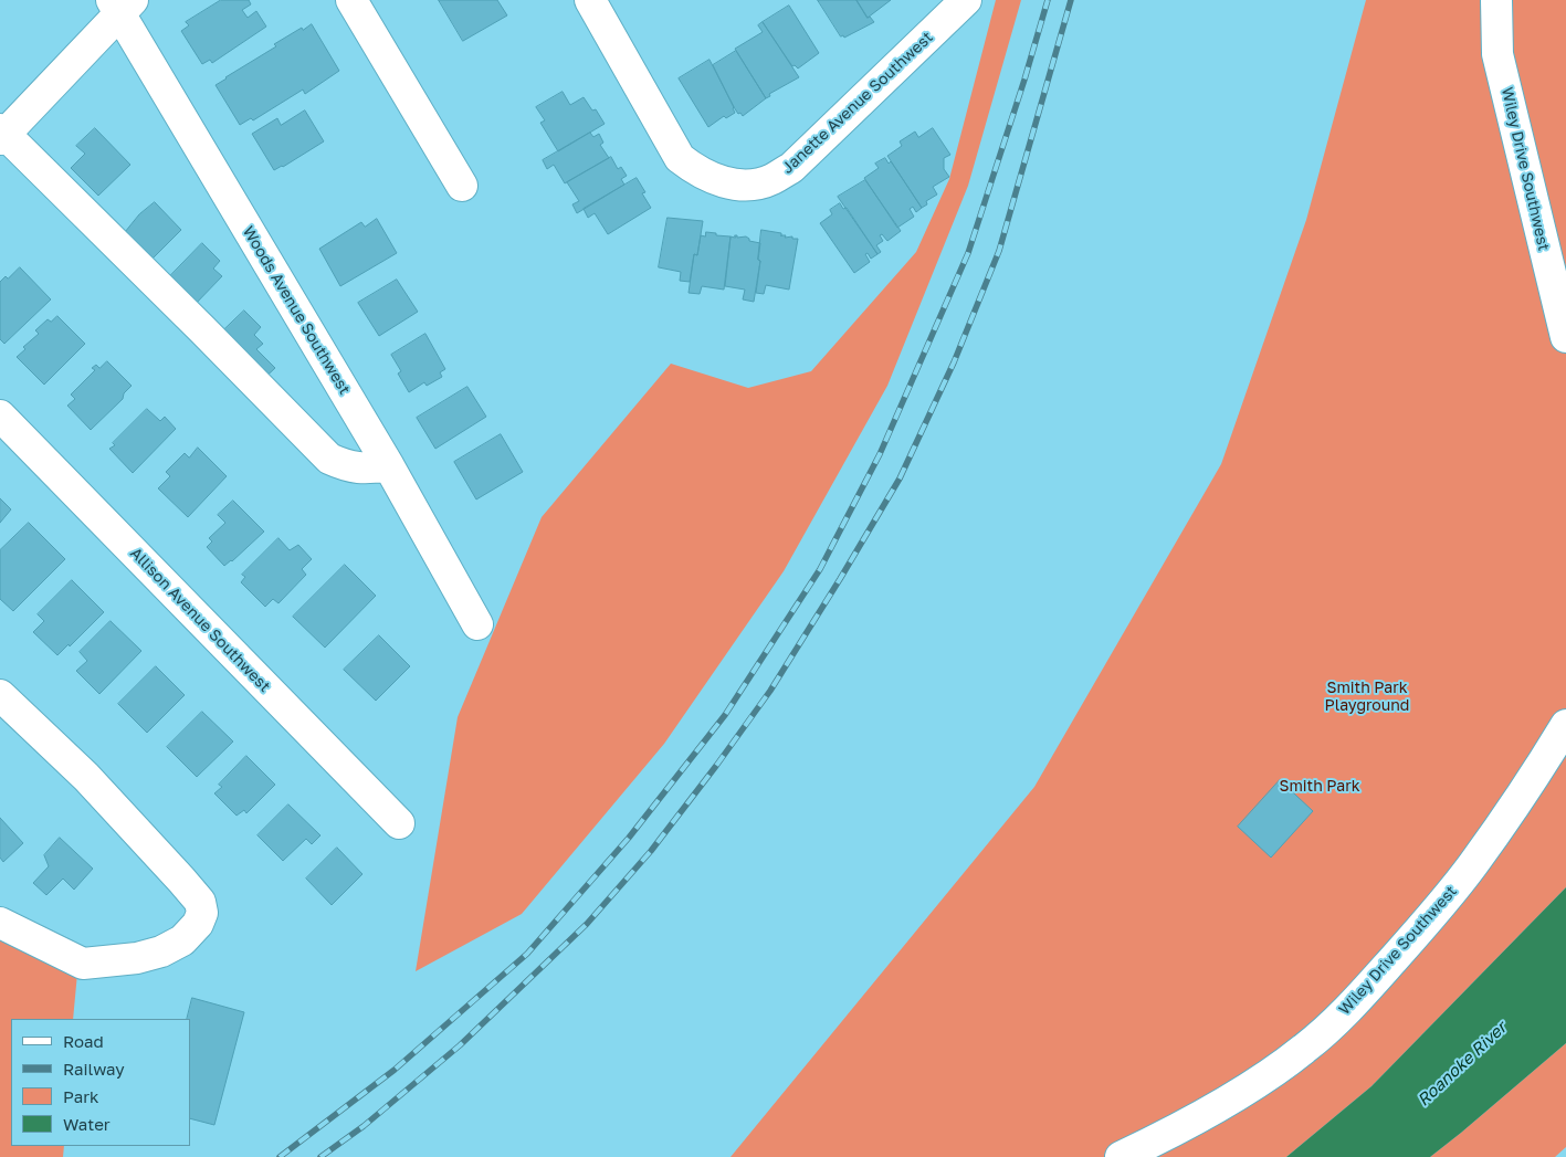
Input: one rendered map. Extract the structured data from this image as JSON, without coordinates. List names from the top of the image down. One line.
{"streets":{"street":["Janette Avenue Southwest","Wiley Drive Southwest","Woods Avenue Southwest","Allison Avenue Southwest"]},"water":["Roanoke River"],"parks":["Smith Park Playground","Smith Park"],"legend":["Road","Railway","Park","Water"]}
